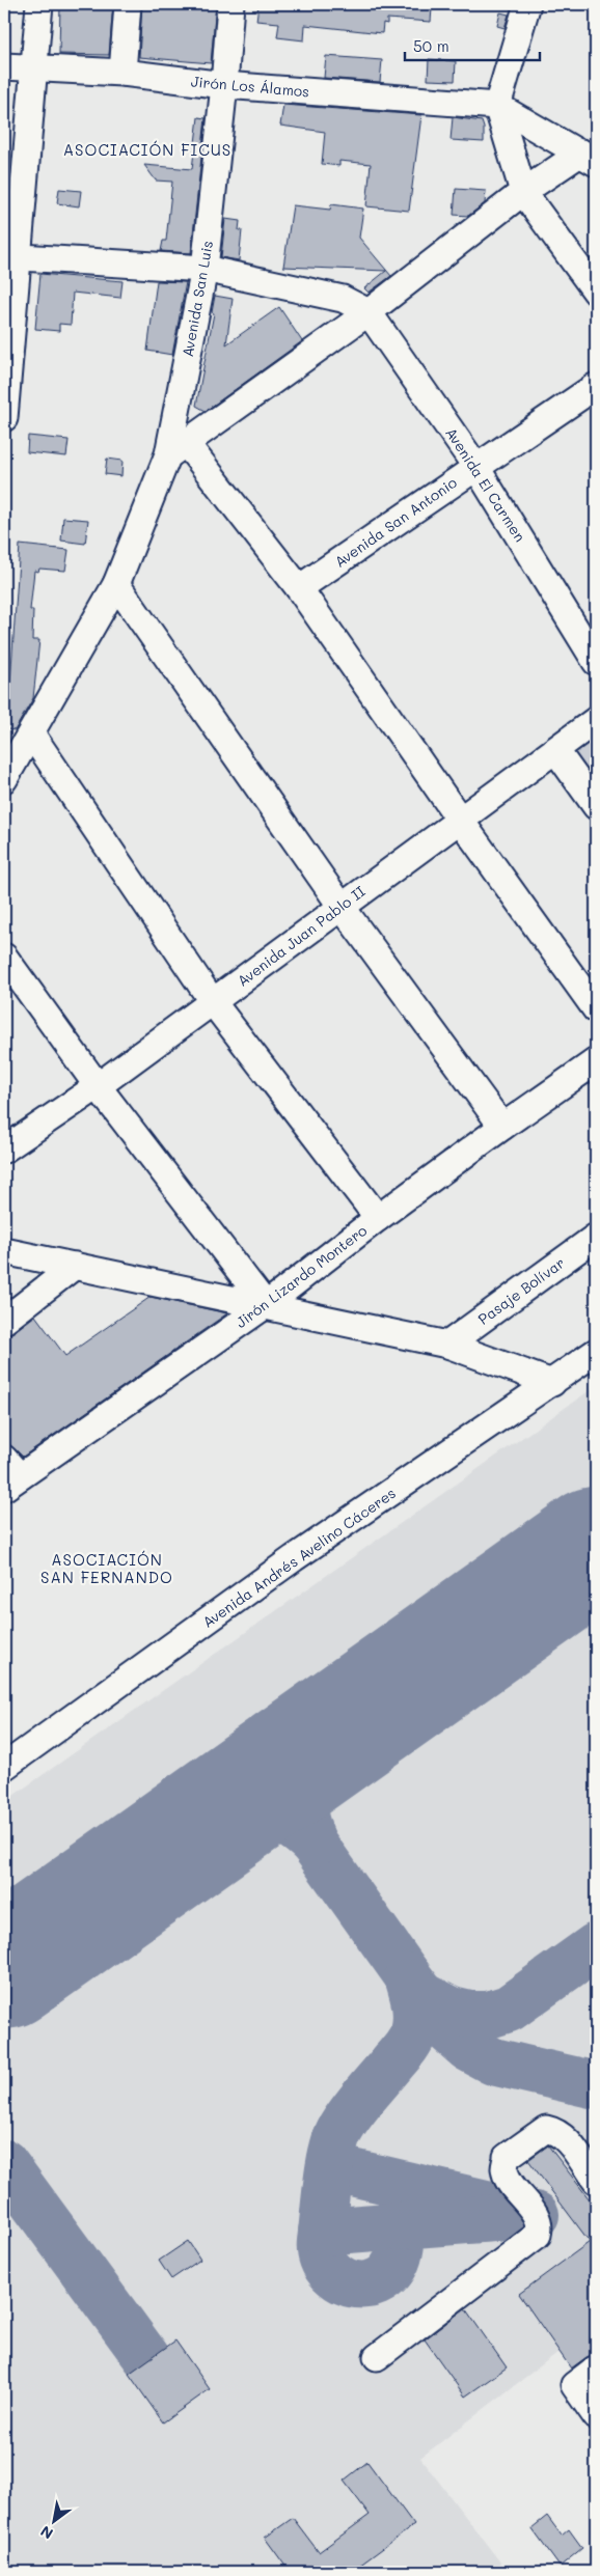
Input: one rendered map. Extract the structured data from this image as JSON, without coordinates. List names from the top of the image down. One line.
{"streets":{"street":["Jirón Los Álamos","Avenida San Luis","Avenida El Carmen","Avenida San Antonio","Avenida Juan Pablo II","Jirón Lizardo Montero","Pasaje Bolívar","Avenida Andrés Avelino Cáceres"]},"crossings":[["Jirón Los Álamos","Avenida San Luis"],["Avenida El Carmen","Avenida San Antonio"]],"districts":["ASOCIACIÓN FICUS","ASOCIACIÓN SAN FERNANDO"],"scale_bar":"50 m","north":"bottom left"}
